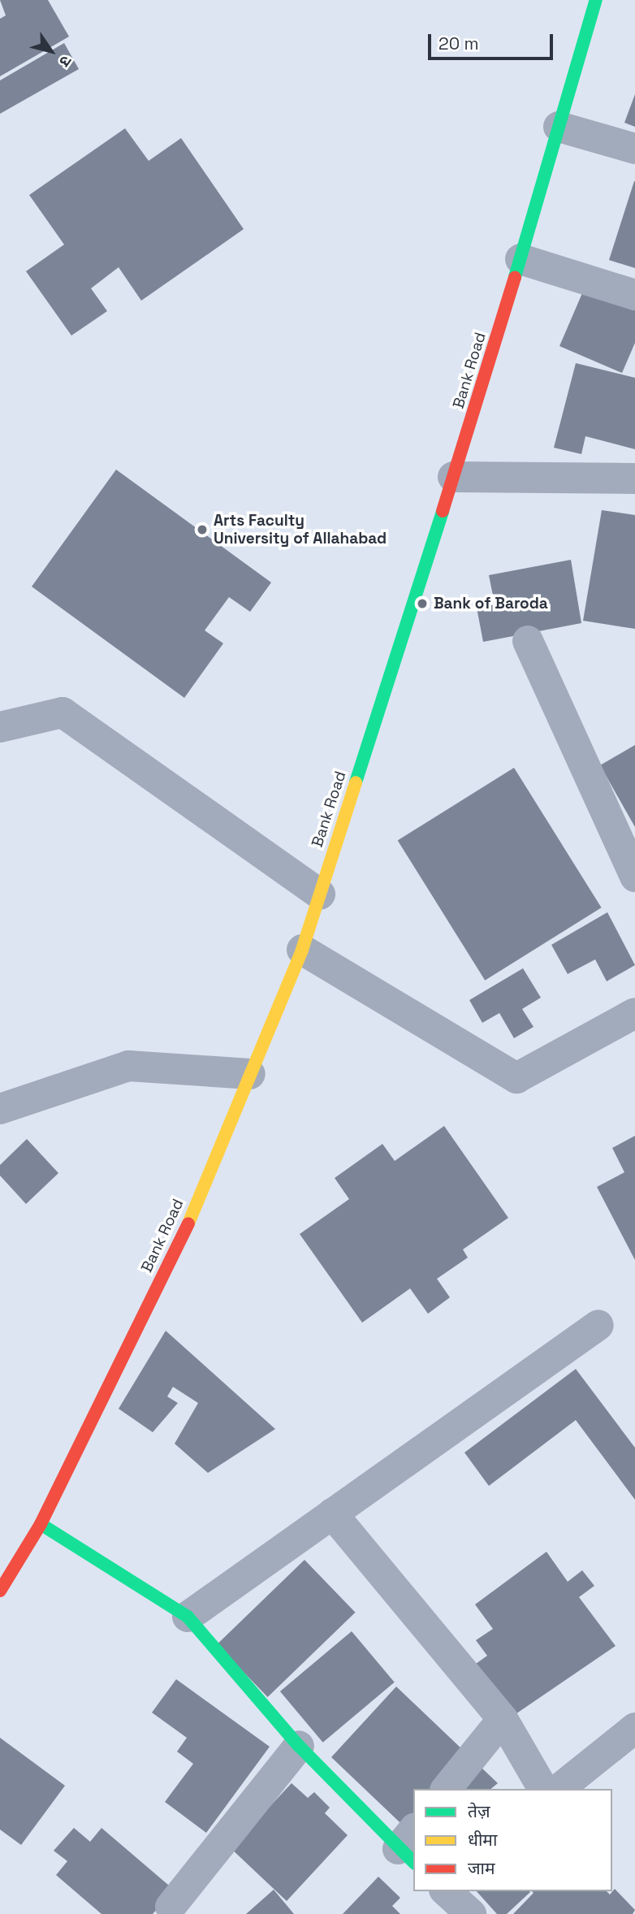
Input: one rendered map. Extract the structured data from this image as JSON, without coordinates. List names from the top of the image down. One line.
{"streets":{"street":["Bank Road"]},"places":["Arts Faculty University of Allahabad","Bank of Baroda"],"legend":["तेज़","धीमा","जाम"],"scale_bar":"20 m","north":"bottom right"}
